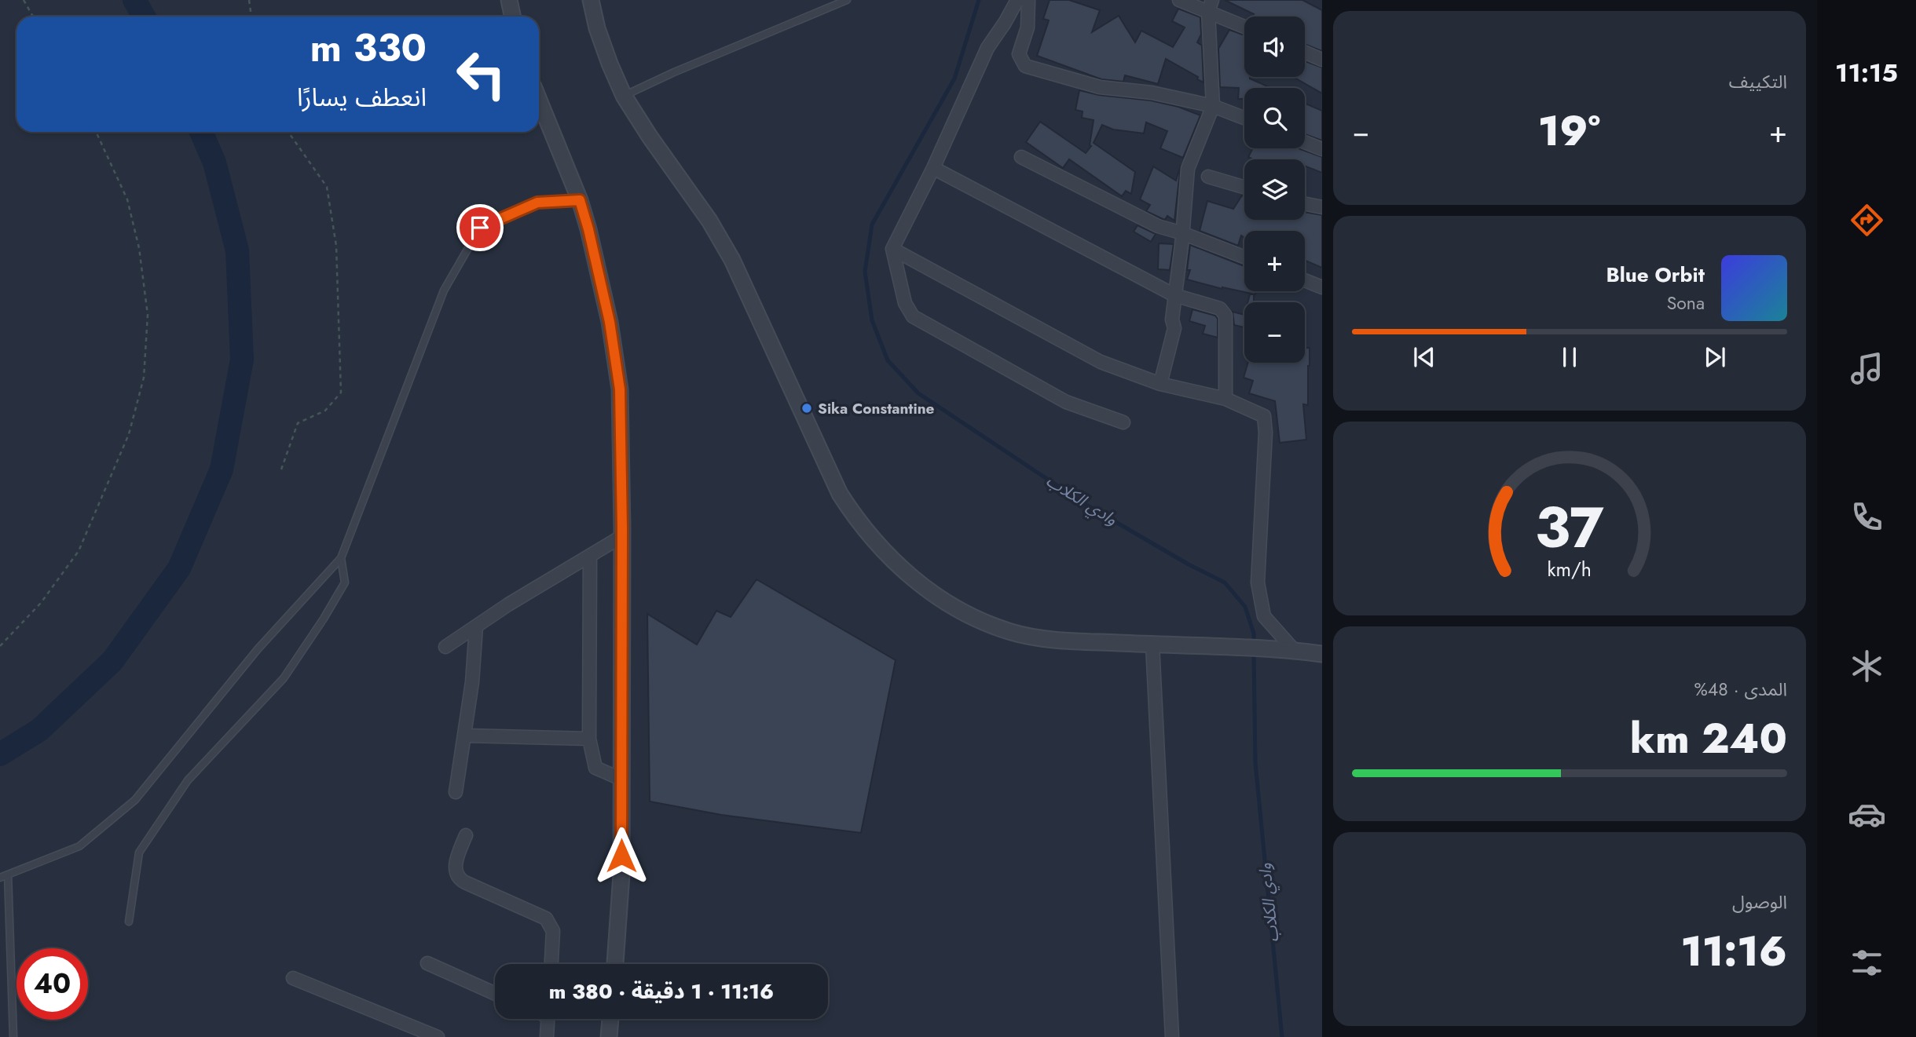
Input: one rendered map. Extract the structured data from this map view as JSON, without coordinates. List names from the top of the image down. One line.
{"water":["وادي الكلاب"],"places":["Sika Constantine"],"page":{"tabs":"11:15","tile":["التكييف",["المدى · 48%","240 km"],["الوصول","11:16"]],"map_buttons":["+","−"],"turn":["330 m","انعطف يسارًا"],"heat":["−","19°","+"],"song":["Blue Orbit","Sona"],"limit":"40","trip":"11:16 · 1 دقيقة · 380 m","gauge":["37","km/h"]}}
